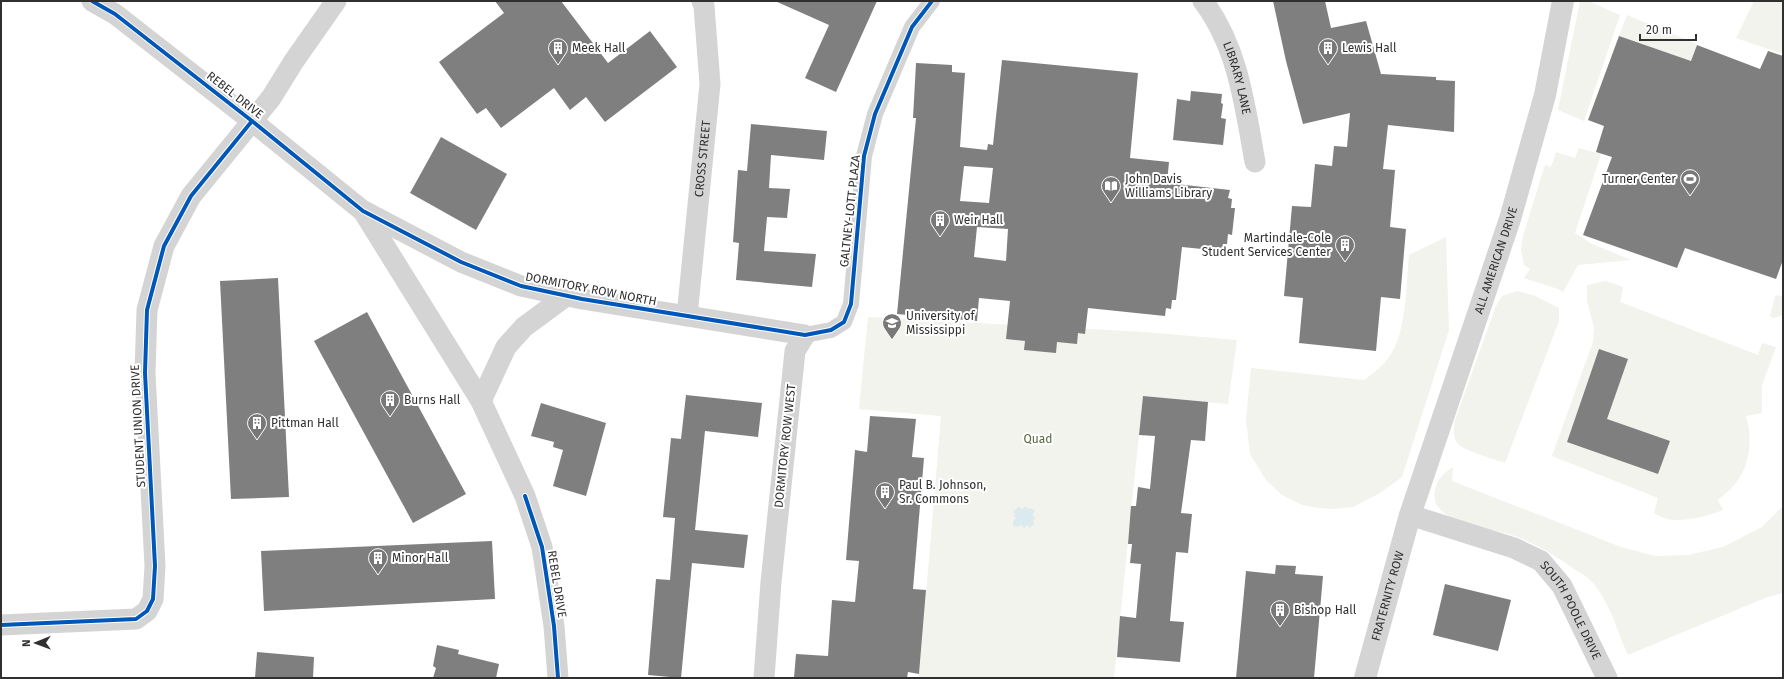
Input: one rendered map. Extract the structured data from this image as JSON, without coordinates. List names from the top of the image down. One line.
{"streets":{"street":["LIBRARY LANE","REBEL DRIVE","CROSS STREET","GALTNEY-LOTT PLAZA","ALL AMERICAN DRIVE","DORMITORY ROW NORTH","STUDENT UNION DRIVE","DORMITORY ROW WEST","FRATERNITY ROW","SOUTH POOLE DRIVE"]},"crossings":[["REBEL DRIVE","DORMITORY ROW NORTH"],["REBEL DRIVE","STUDENT UNION DRIVE"],["CROSS STREET","DORMITORY ROW NORTH"],["GALTNEY-LOTT PLAZA","DORMITORY ROW WEST"],["ALL AMERICAN DRIVE","FRATERNITY ROW"],["ALL AMERICAN DRIVE","SOUTH POOLE DRIVE"],["FRATERNITY ROW","SOUTH POOLE DRIVE"]],"parks":["Quad"],"places":{"building":["Meek Hall","Lewis Hall","Weir Hall","Martindale-Cole Student Services Center","Burns Hall","Pittman Hall","Paul B. Johnson, Sr. Commons","Minor Hall","Bishop Hall"],"sports":["Turner Center"],"library":["John Davis Williams Library"],"school or university":["University of Mississippi"]},"scale_bar":"20 m","north":"left"}
